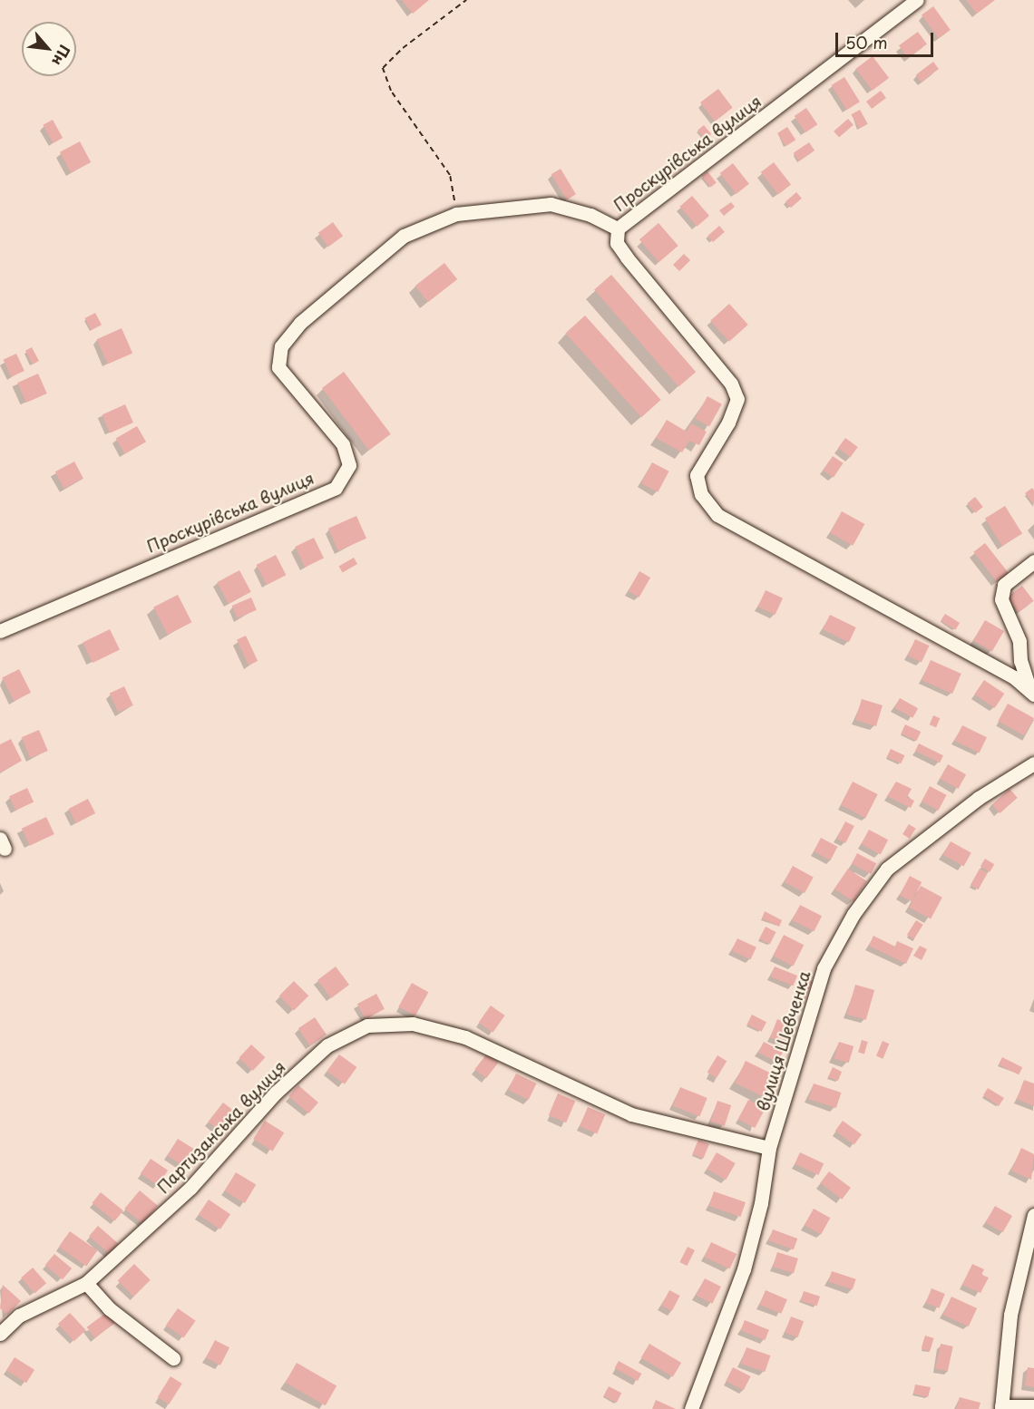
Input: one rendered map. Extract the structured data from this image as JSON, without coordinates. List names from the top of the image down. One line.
{"streets":{"street":["Проскурівська вулиця","вулиця Шевченка","Партизанська вулиця"]},"crossings":[["вулиця Шевченка","Партизанська вулиця"]],"scale_bar":"50 m","north":"bottom right"}
